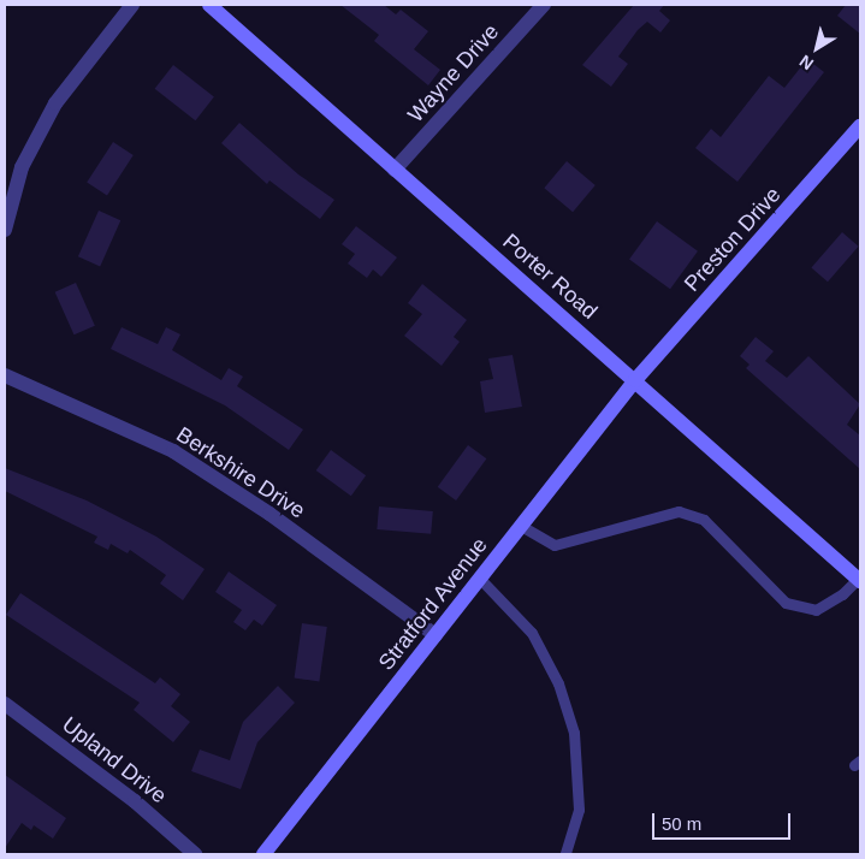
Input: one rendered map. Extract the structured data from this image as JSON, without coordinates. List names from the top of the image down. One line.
{"streets":{"street":["Wayne Drive","Preston Drive","Porter Road","Berkshire Drive","Stratford Avenue","Upland Drive"]},"crossings":[["Wayne Drive","Porter Road"],["Preston Drive","Porter Road"],["Preston Drive","Stratford Avenue"],["Porter Road","Stratford Avenue"],["Berkshire Drive","Stratford Avenue"]],"scale_bar":"50 m","north":"bottom left"}
